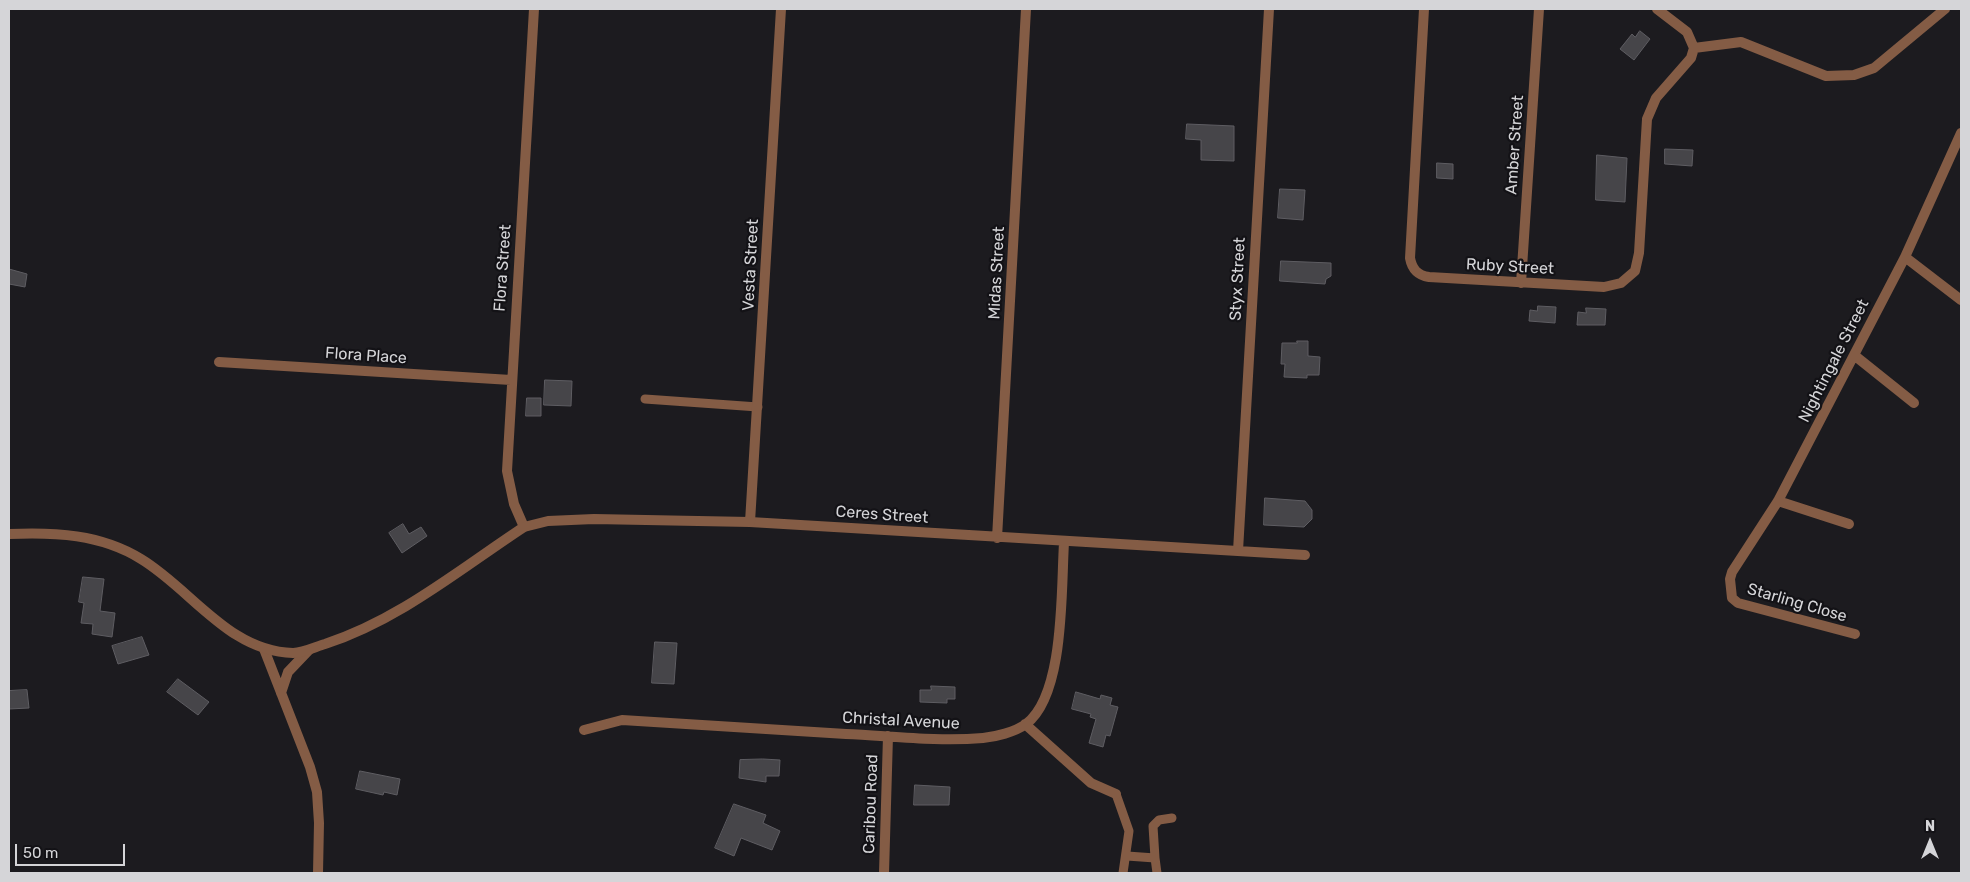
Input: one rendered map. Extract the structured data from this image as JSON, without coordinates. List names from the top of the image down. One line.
{"streets":{"street":["Amber Street","Vesta Street","Ruby Street","Flora Street","Midas Street","Styx Street","Flora Place","Nightingale Street","Ceres Street","Starling Close","Christal Avenue","Caribou Road"]},"crossings":[["Amber Street","Ruby Street"],["Vesta Street","Ceres Street"],["Flora Street","Flora Place"],["Flora Street","Ceres Street"],["Midas Street","Ceres Street"],["Styx Street","Ceres Street"],["Nightingale Street","Starling Close"],["Christal Avenue","Caribou Road"]],"scale_bar":"50 m","north":"top"}
